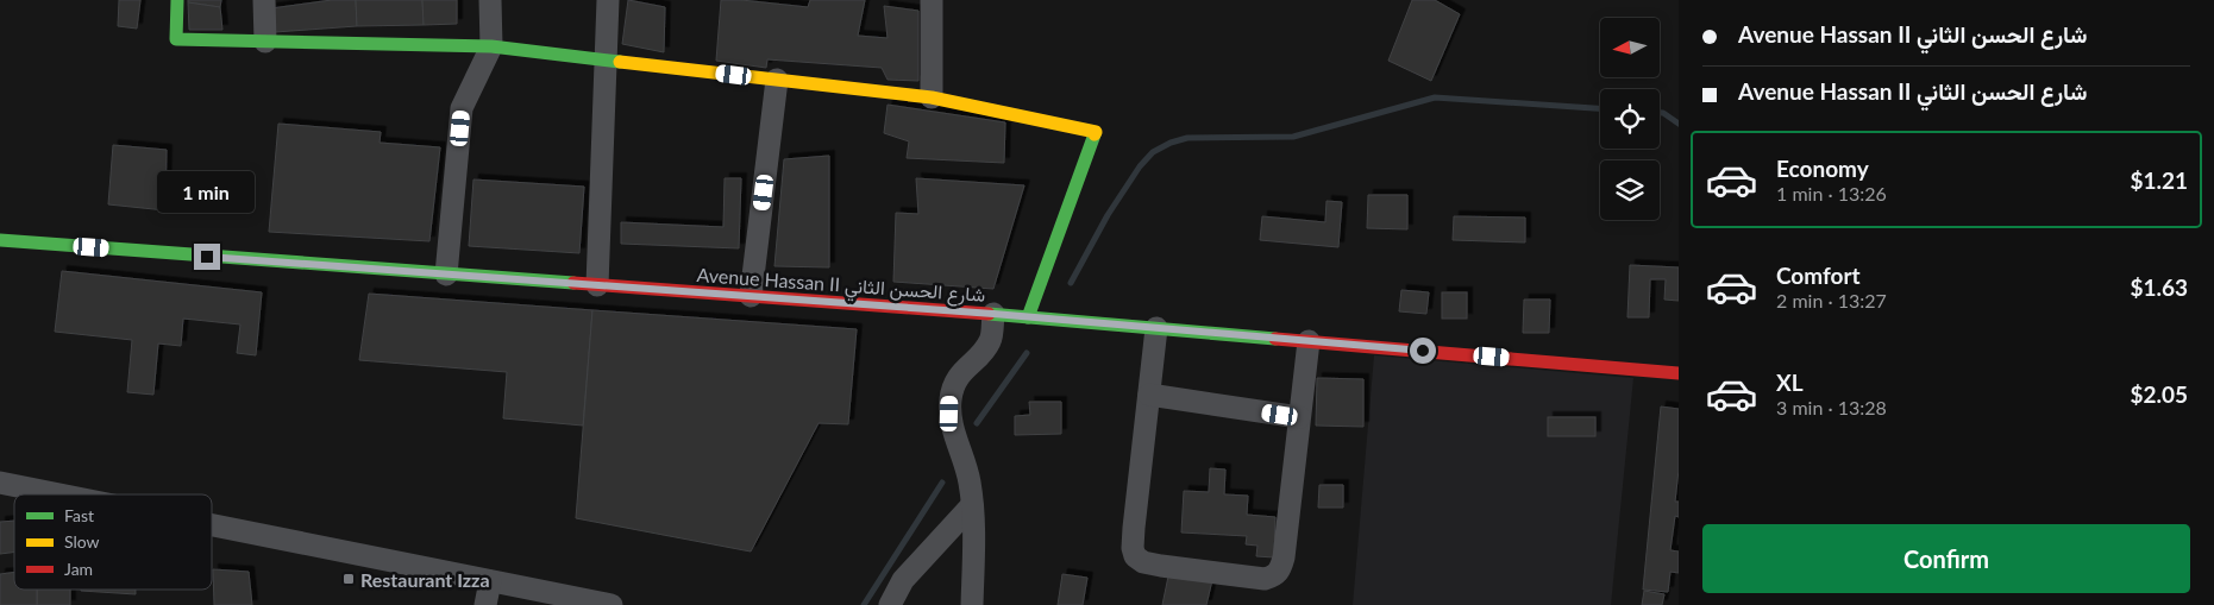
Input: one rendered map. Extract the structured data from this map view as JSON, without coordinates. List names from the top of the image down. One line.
{"streets":{"street":["Avenue Hassan II شارع الحسن الثاني"]},"places":{"transit":["Restaurant Izza"]},"legend":["Fast","Slow","Jam"],"north":"left","page":{"banner":["Avenue Hassan II شارع الحسن الثاني","Avenue Hassan II شارع الحسن الثاني"],"list":[{"name":"Economy","note":"1 min · 13:26","value":"$1.21"},{"name":"Comfort","note":"2 min · 13:27","value":"$1.63"},{"name":"XL","note":"3 min · 13:28","value":"$2.05"}],"bubble":"1 min","buttons":"Confirm"}}
